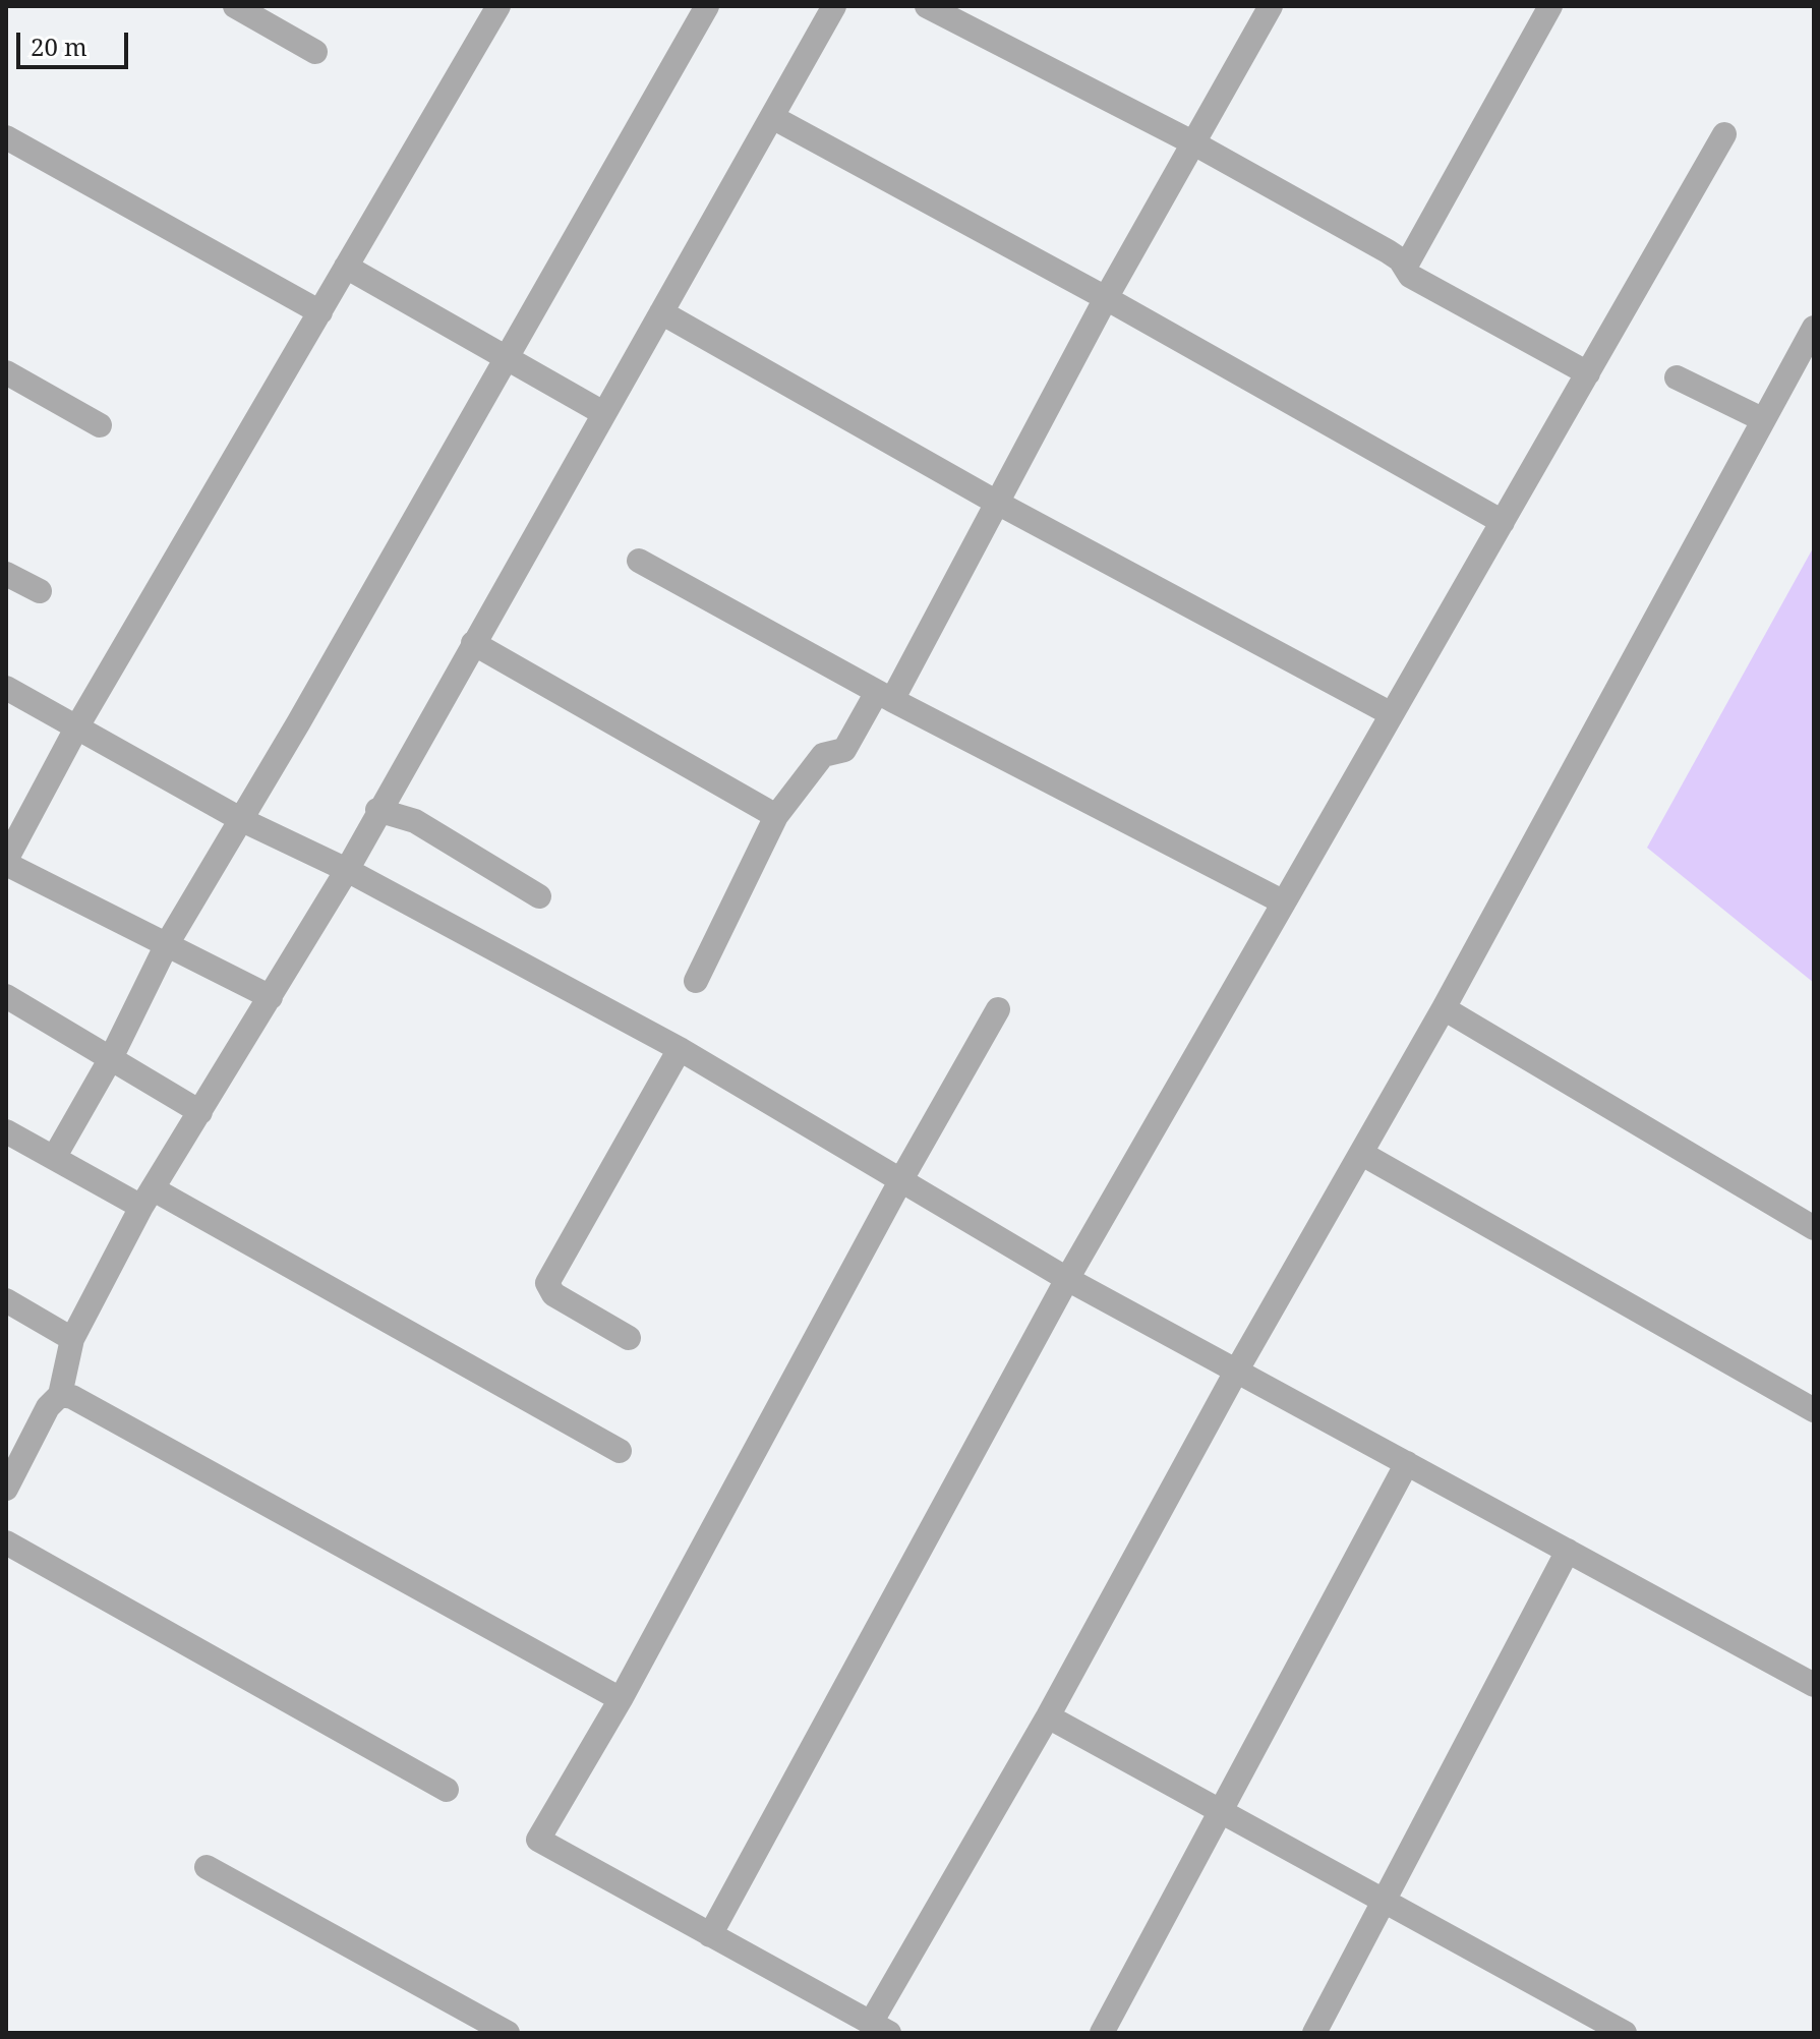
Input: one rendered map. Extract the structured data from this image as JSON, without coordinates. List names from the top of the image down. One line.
{"scale_bar":"20 m"}
